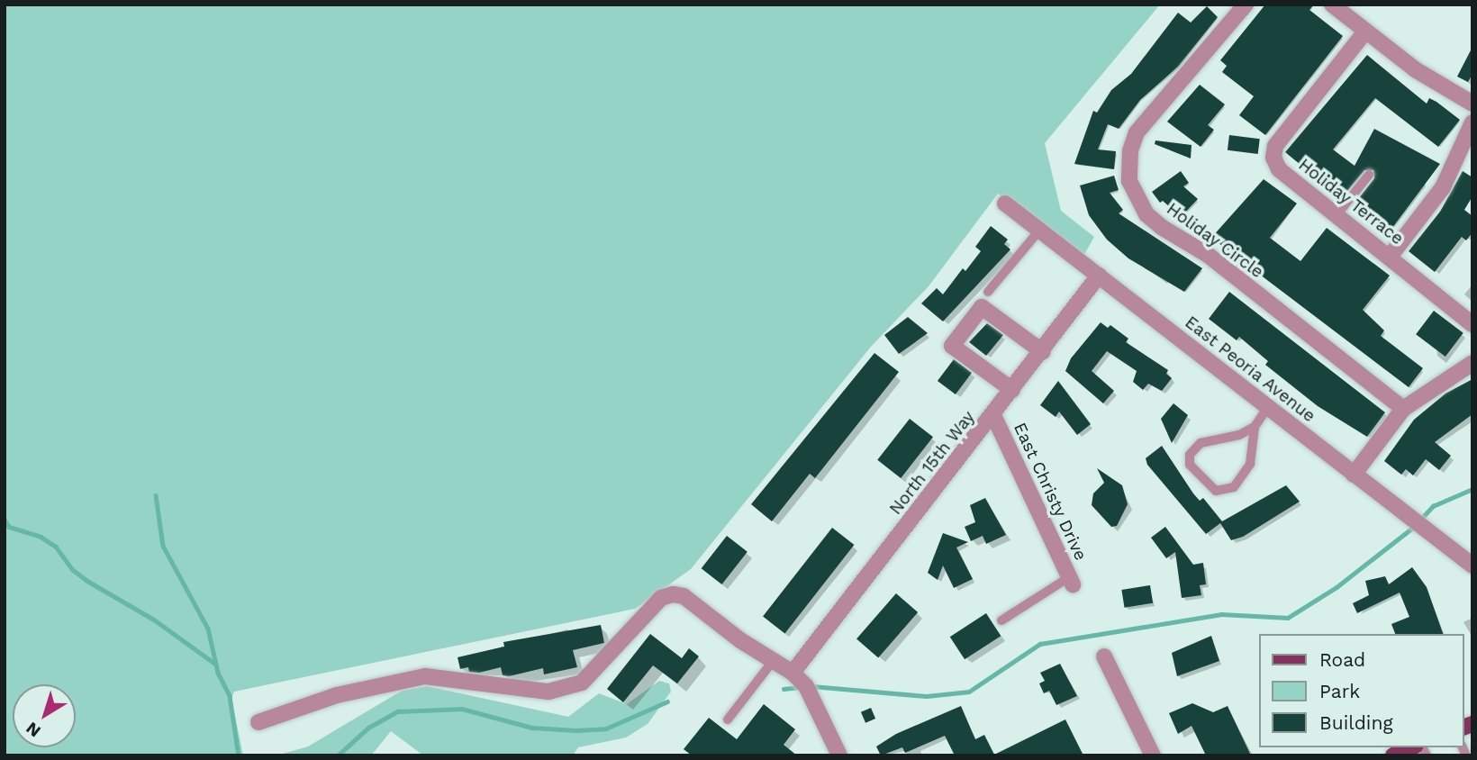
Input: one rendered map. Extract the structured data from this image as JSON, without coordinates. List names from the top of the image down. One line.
{"streets":{"street":["Holiday Terrace","Holiday Circle","East Peoria Avenue","North 15th Way","East Christy Drive"]},"crossings":[["East Peoria Avenue","North 15th Way"],["North 15th Way","East Christy Drive"]],"legend":["Road","Park","Building"],"north":"bottom left"}
